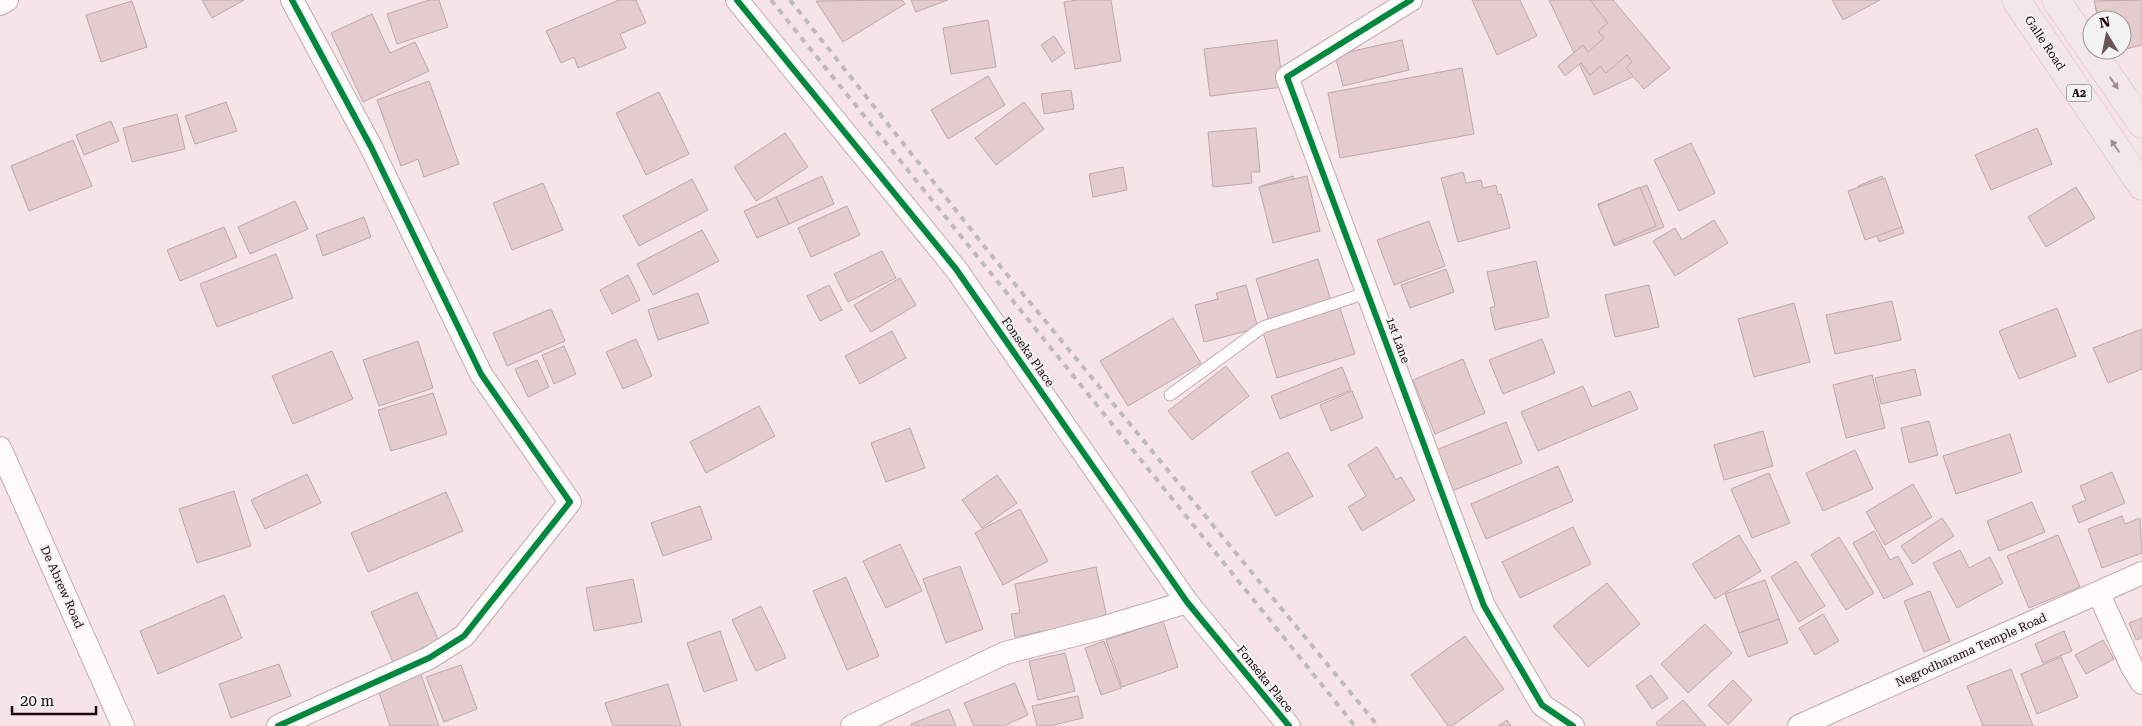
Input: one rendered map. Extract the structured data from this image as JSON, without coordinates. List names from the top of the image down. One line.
{"streets":{"highway":["Galle Road","A2"],"street":["1st Lane","Fonseka Place","De Abrew Road","Negrodharama Temple Road"]},"scale_bar":"20 m","north":"top"}
